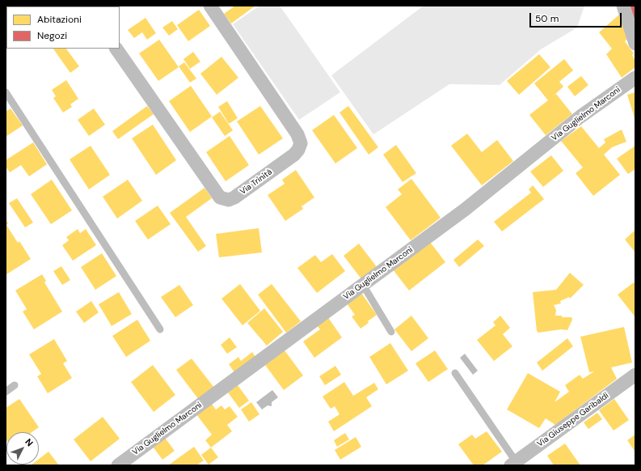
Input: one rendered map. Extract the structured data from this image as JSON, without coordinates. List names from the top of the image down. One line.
{"streets":{"street":["Via Guglielmo Marconi","Via Trinità","Via Giuseppe Garibaldi"]},"legend":["Abitazioni","Negozi"],"scale_bar":"50 m","north":"top right"}
